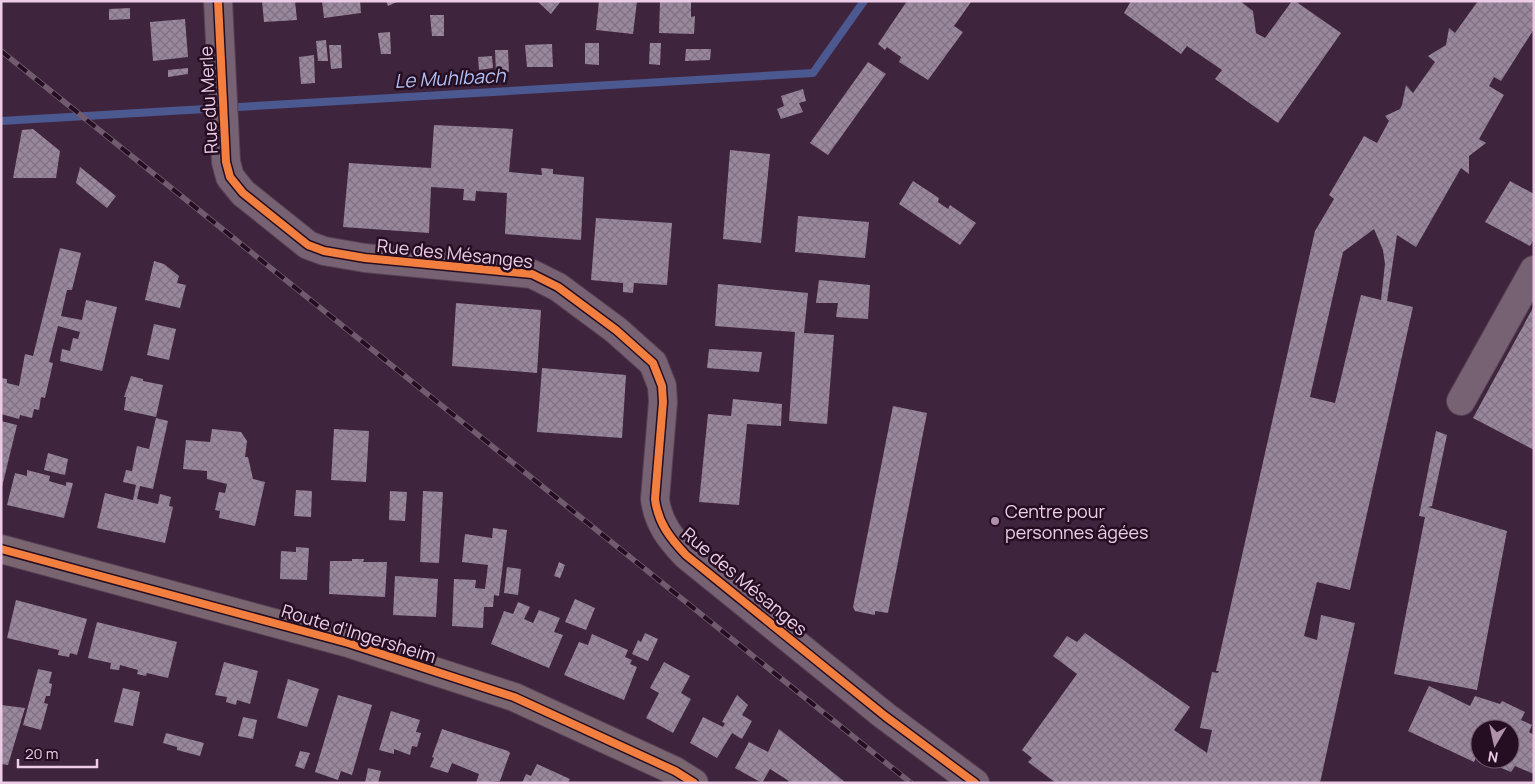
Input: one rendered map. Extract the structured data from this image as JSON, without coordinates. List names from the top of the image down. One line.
{"streets":{"main road":["Route d'Ingersheim"],"street":["Rue du Merle","Rue des Mésanges"]},"crossings":[["Rue du Merle","Rue des Mésanges"]],"water":["Le Muhlbach"],"places":["Centre pour personnes âgées"],"scale_bar":"20 m","north":"bottom"}
